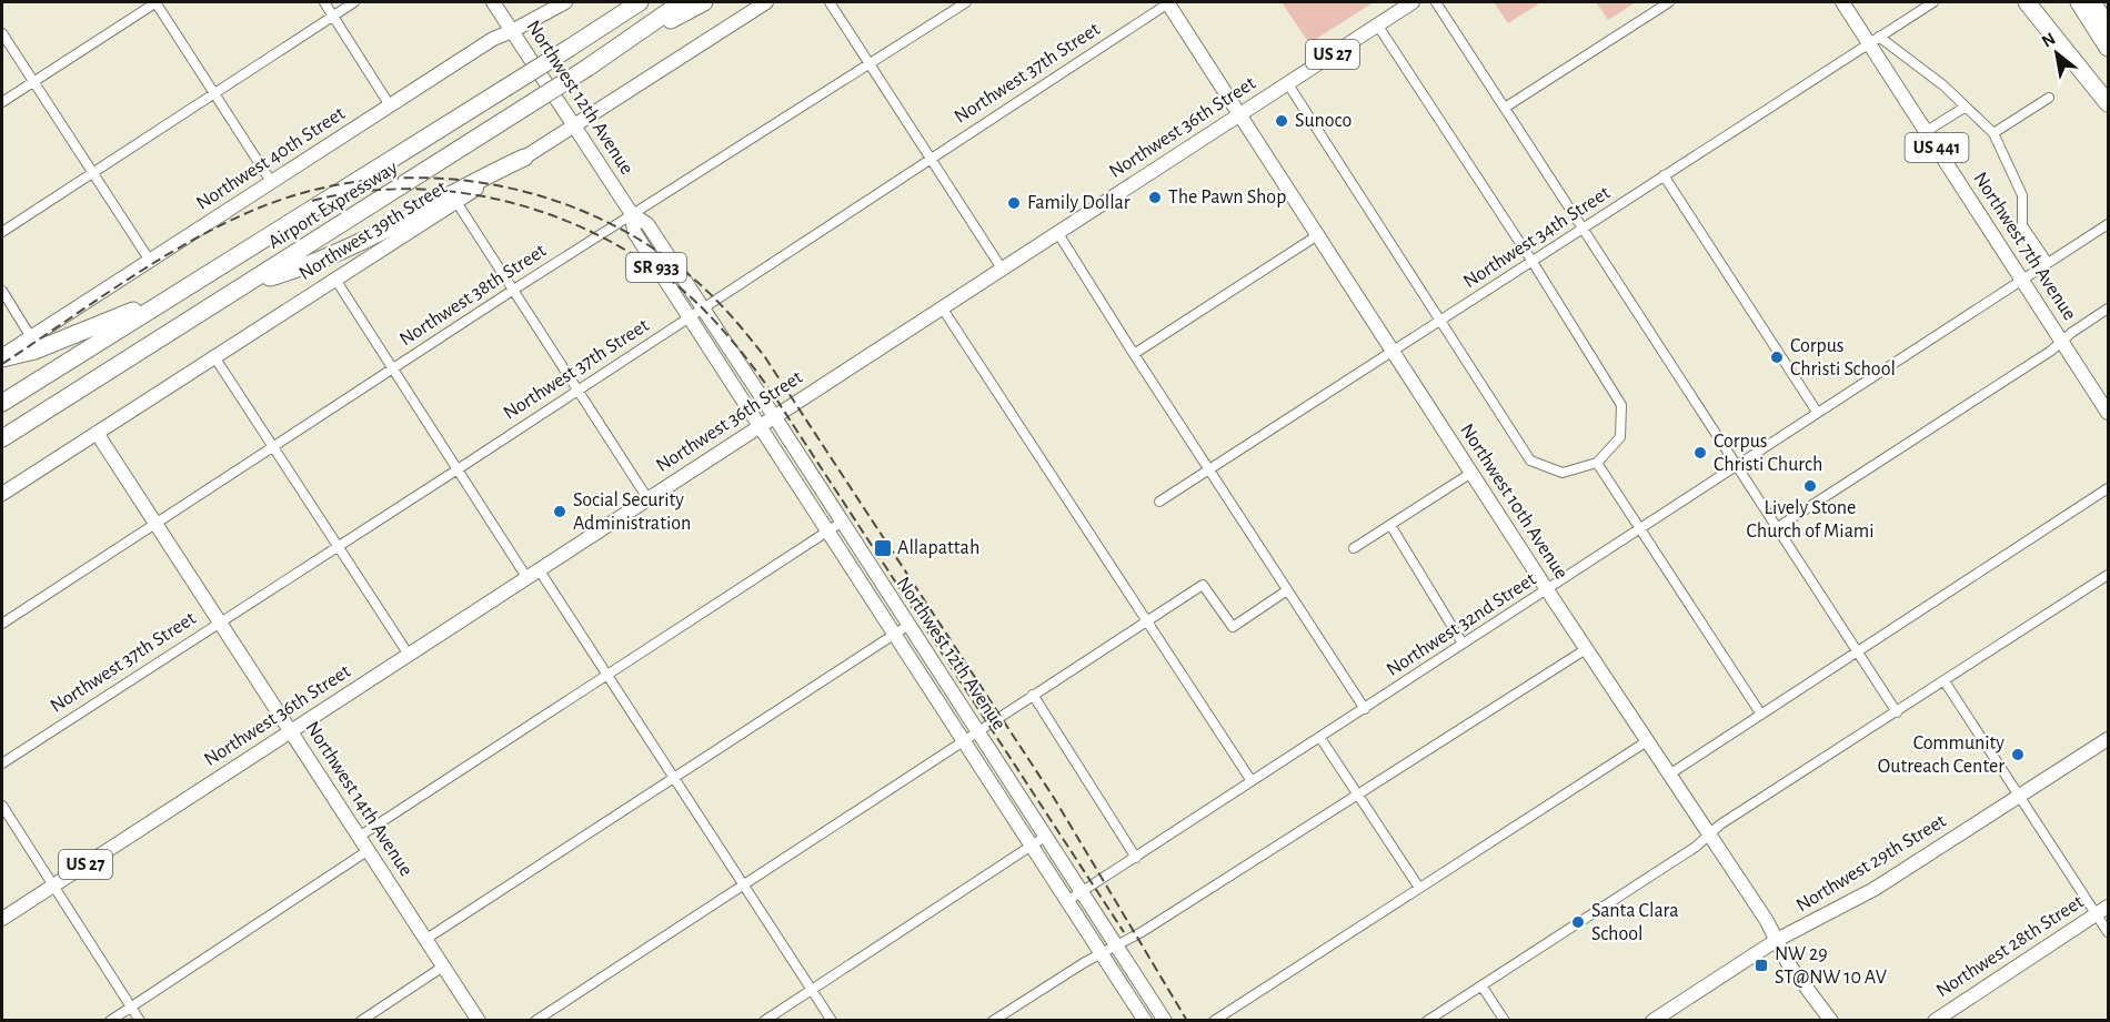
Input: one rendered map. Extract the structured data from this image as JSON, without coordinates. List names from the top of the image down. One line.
{"streets":{"highway":["Airport Expressway"],"main road":["US 27","Northwest 12th Avenue","Northwest 36th Street","US 441","Northwest 40th Street","Northwest 39th Street","Northwest 7th Avenue","SR 933","Northwest 10th Avenue","Northwest 14th Avenue","Northwest 29th Street","Northwest 28th Street"],"street":["Northwest 37th Street","Northwest 34th Street","Northwest 38th Street","Northwest 32nd Street"]},"crossings":[["Northwest 37th Street","Northwest 12th Avenue"],["Northwest 37th Street","Northwest 10th Avenue"],["Northwest 37th Street","Northwest 14th Avenue"],["Northwest 12th Avenue","Northwest 36th Street"],["Northwest 12th Avenue","Northwest 40th Street"],["Northwest 12th Avenue","Northwest 39th Street"],["Northwest 12th Avenue","Northwest 38th Street"],["Northwest 12th Avenue","Northwest 32nd Street"],["Northwest 36th Street","Northwest 10th Avenue"],["Northwest 36th Street","Northwest 14th Avenue"],["Northwest 39th Street","Northwest 14th Avenue"],["Northwest 34th Street","Northwest 7th Avenue"],["Northwest 34th Street","Northwest 10th Avenue"],["Northwest 7th Avenue","Northwest 32nd Street"],["Northwest 38th Street","Northwest 14th Avenue"],["Northwest 10th Avenue","Northwest 32nd Street"],["Northwest 10th Avenue","Northwest 29th Street"]],"places":{"other":["Sunoco","The Pawn Shop","Family Dollar","Corpus Christi School","Corpus Christi Church","Lively Stone Church of Miami","Social Security Administration","Community Outreach Center","Santa Clara School"],"transit":["Allapattah","NW 29 ST@NW 10 AV"]},"north":"top left"}
